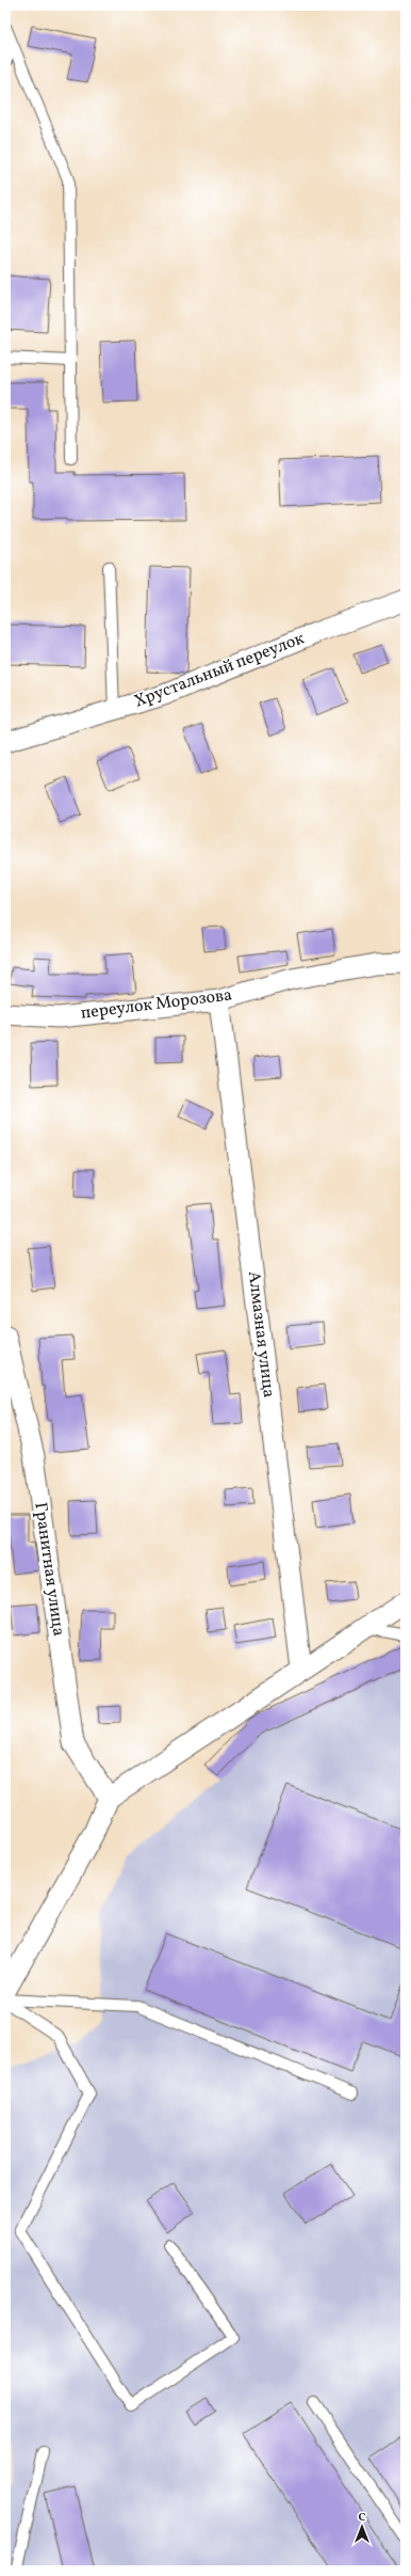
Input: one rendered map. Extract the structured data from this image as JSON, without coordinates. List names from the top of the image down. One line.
{"streets":{"street":["Хрустальный переулок","переулок Морозова","Алмазная улица","Гранитная улица"]},"crossings":[["переулок Морозова","Алмазная улица"]],"north":"top"}
